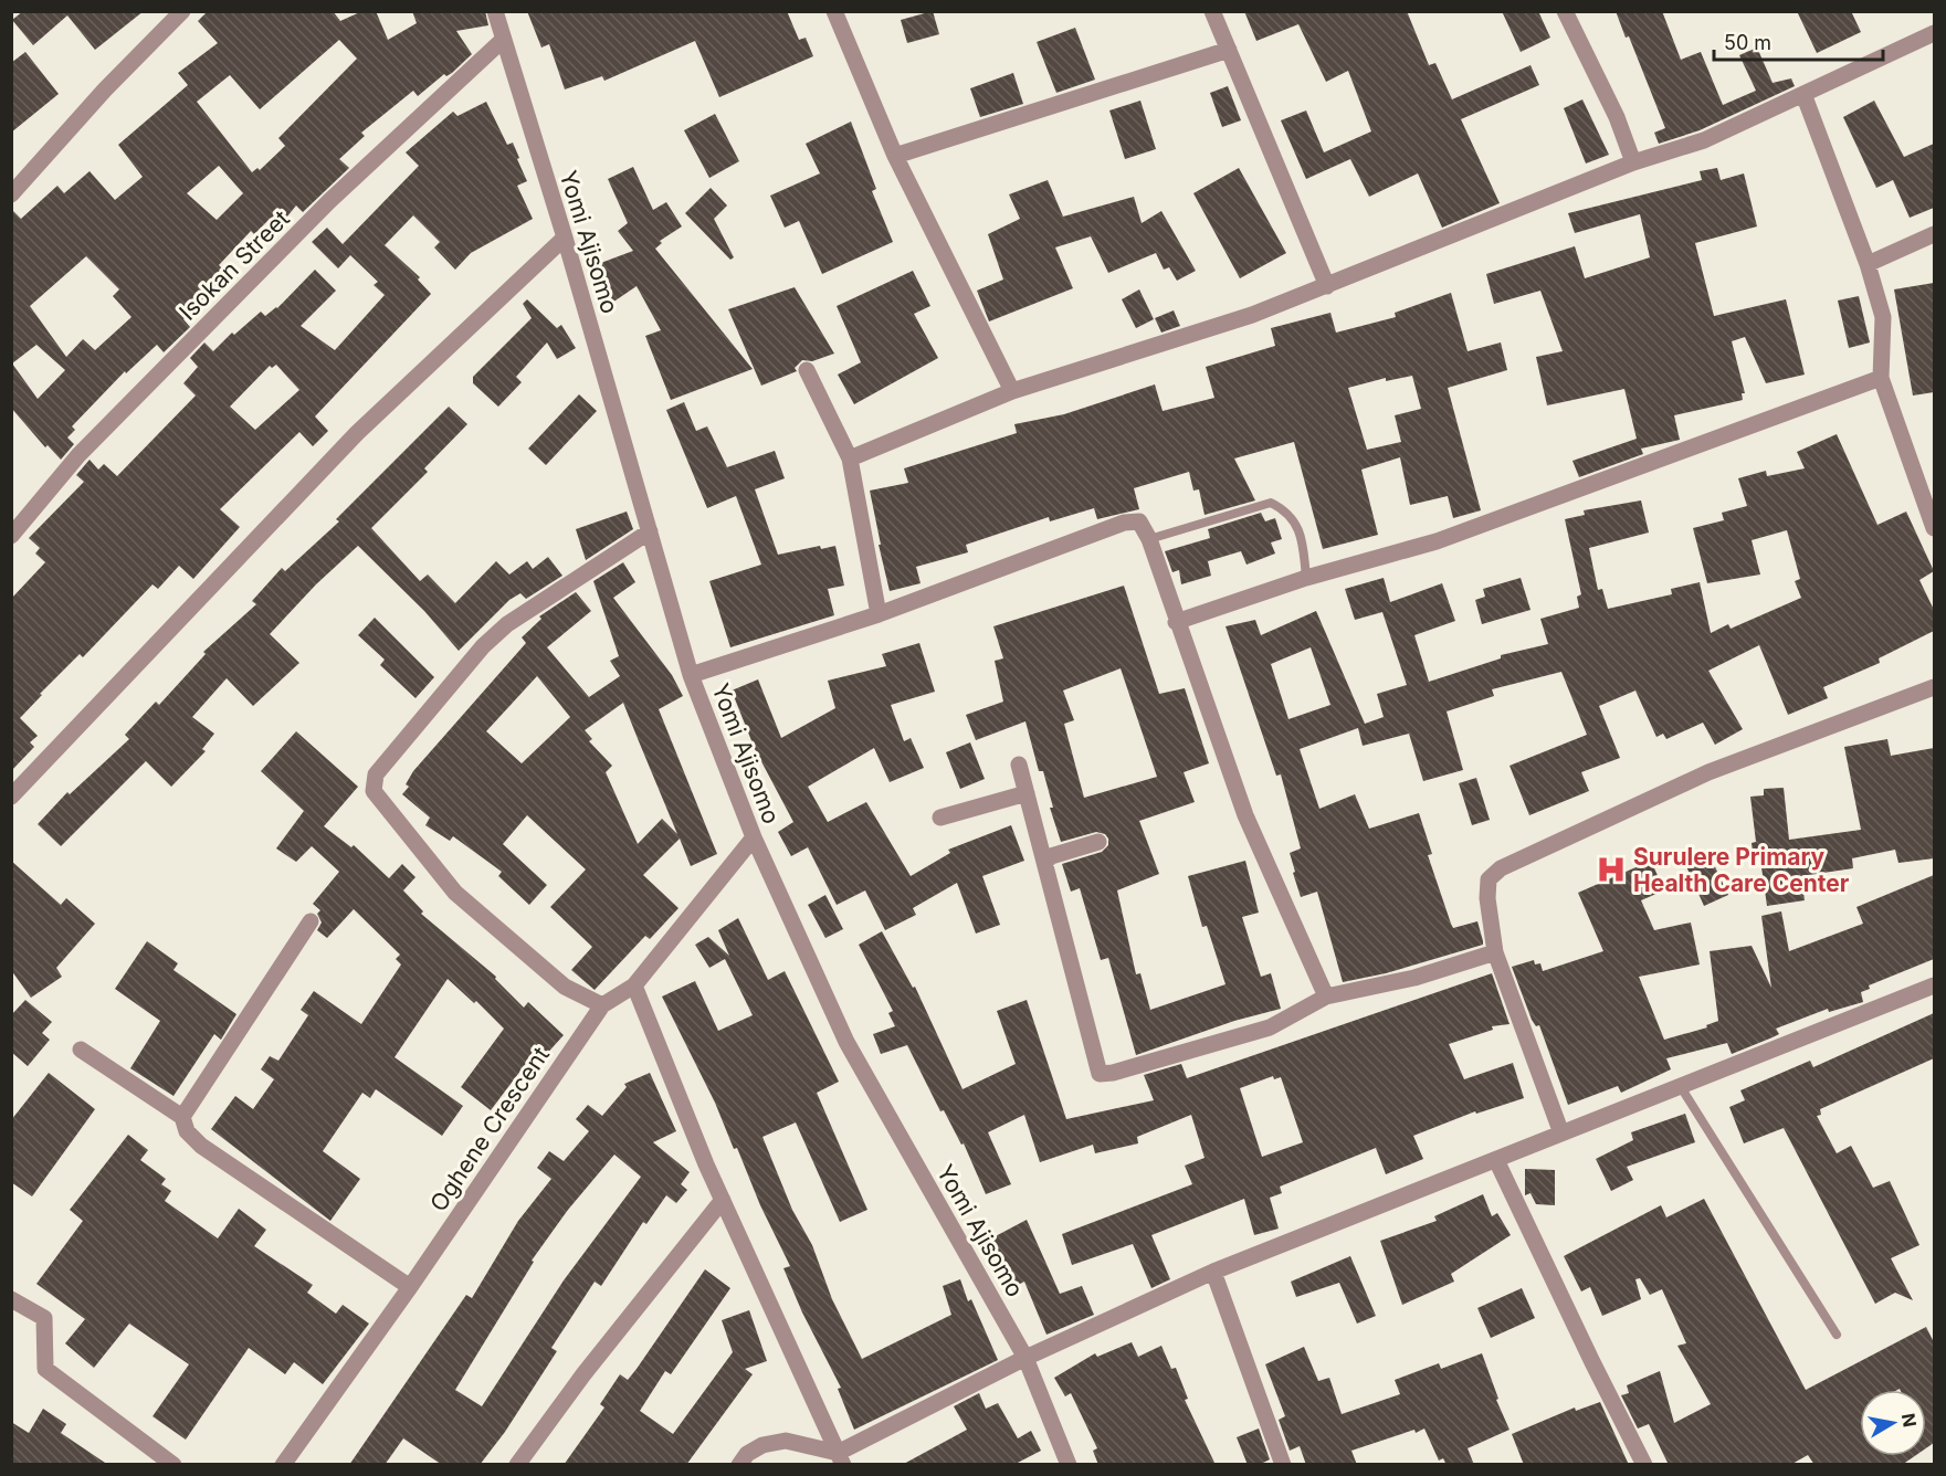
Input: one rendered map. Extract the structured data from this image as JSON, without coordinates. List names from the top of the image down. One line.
{"streets":{"street":["Yomi Ajisomo","Isokan Street","Oghene Crescent"]},"crossings":[["Yomi Ajisomo","Isokan Street"],["Yomi Ajisomo","Oghene Crescent"]],"places":{"hospital":["Surulere Primary Health Care Center"]},"scale_bar":"50 m","north":"right"}
